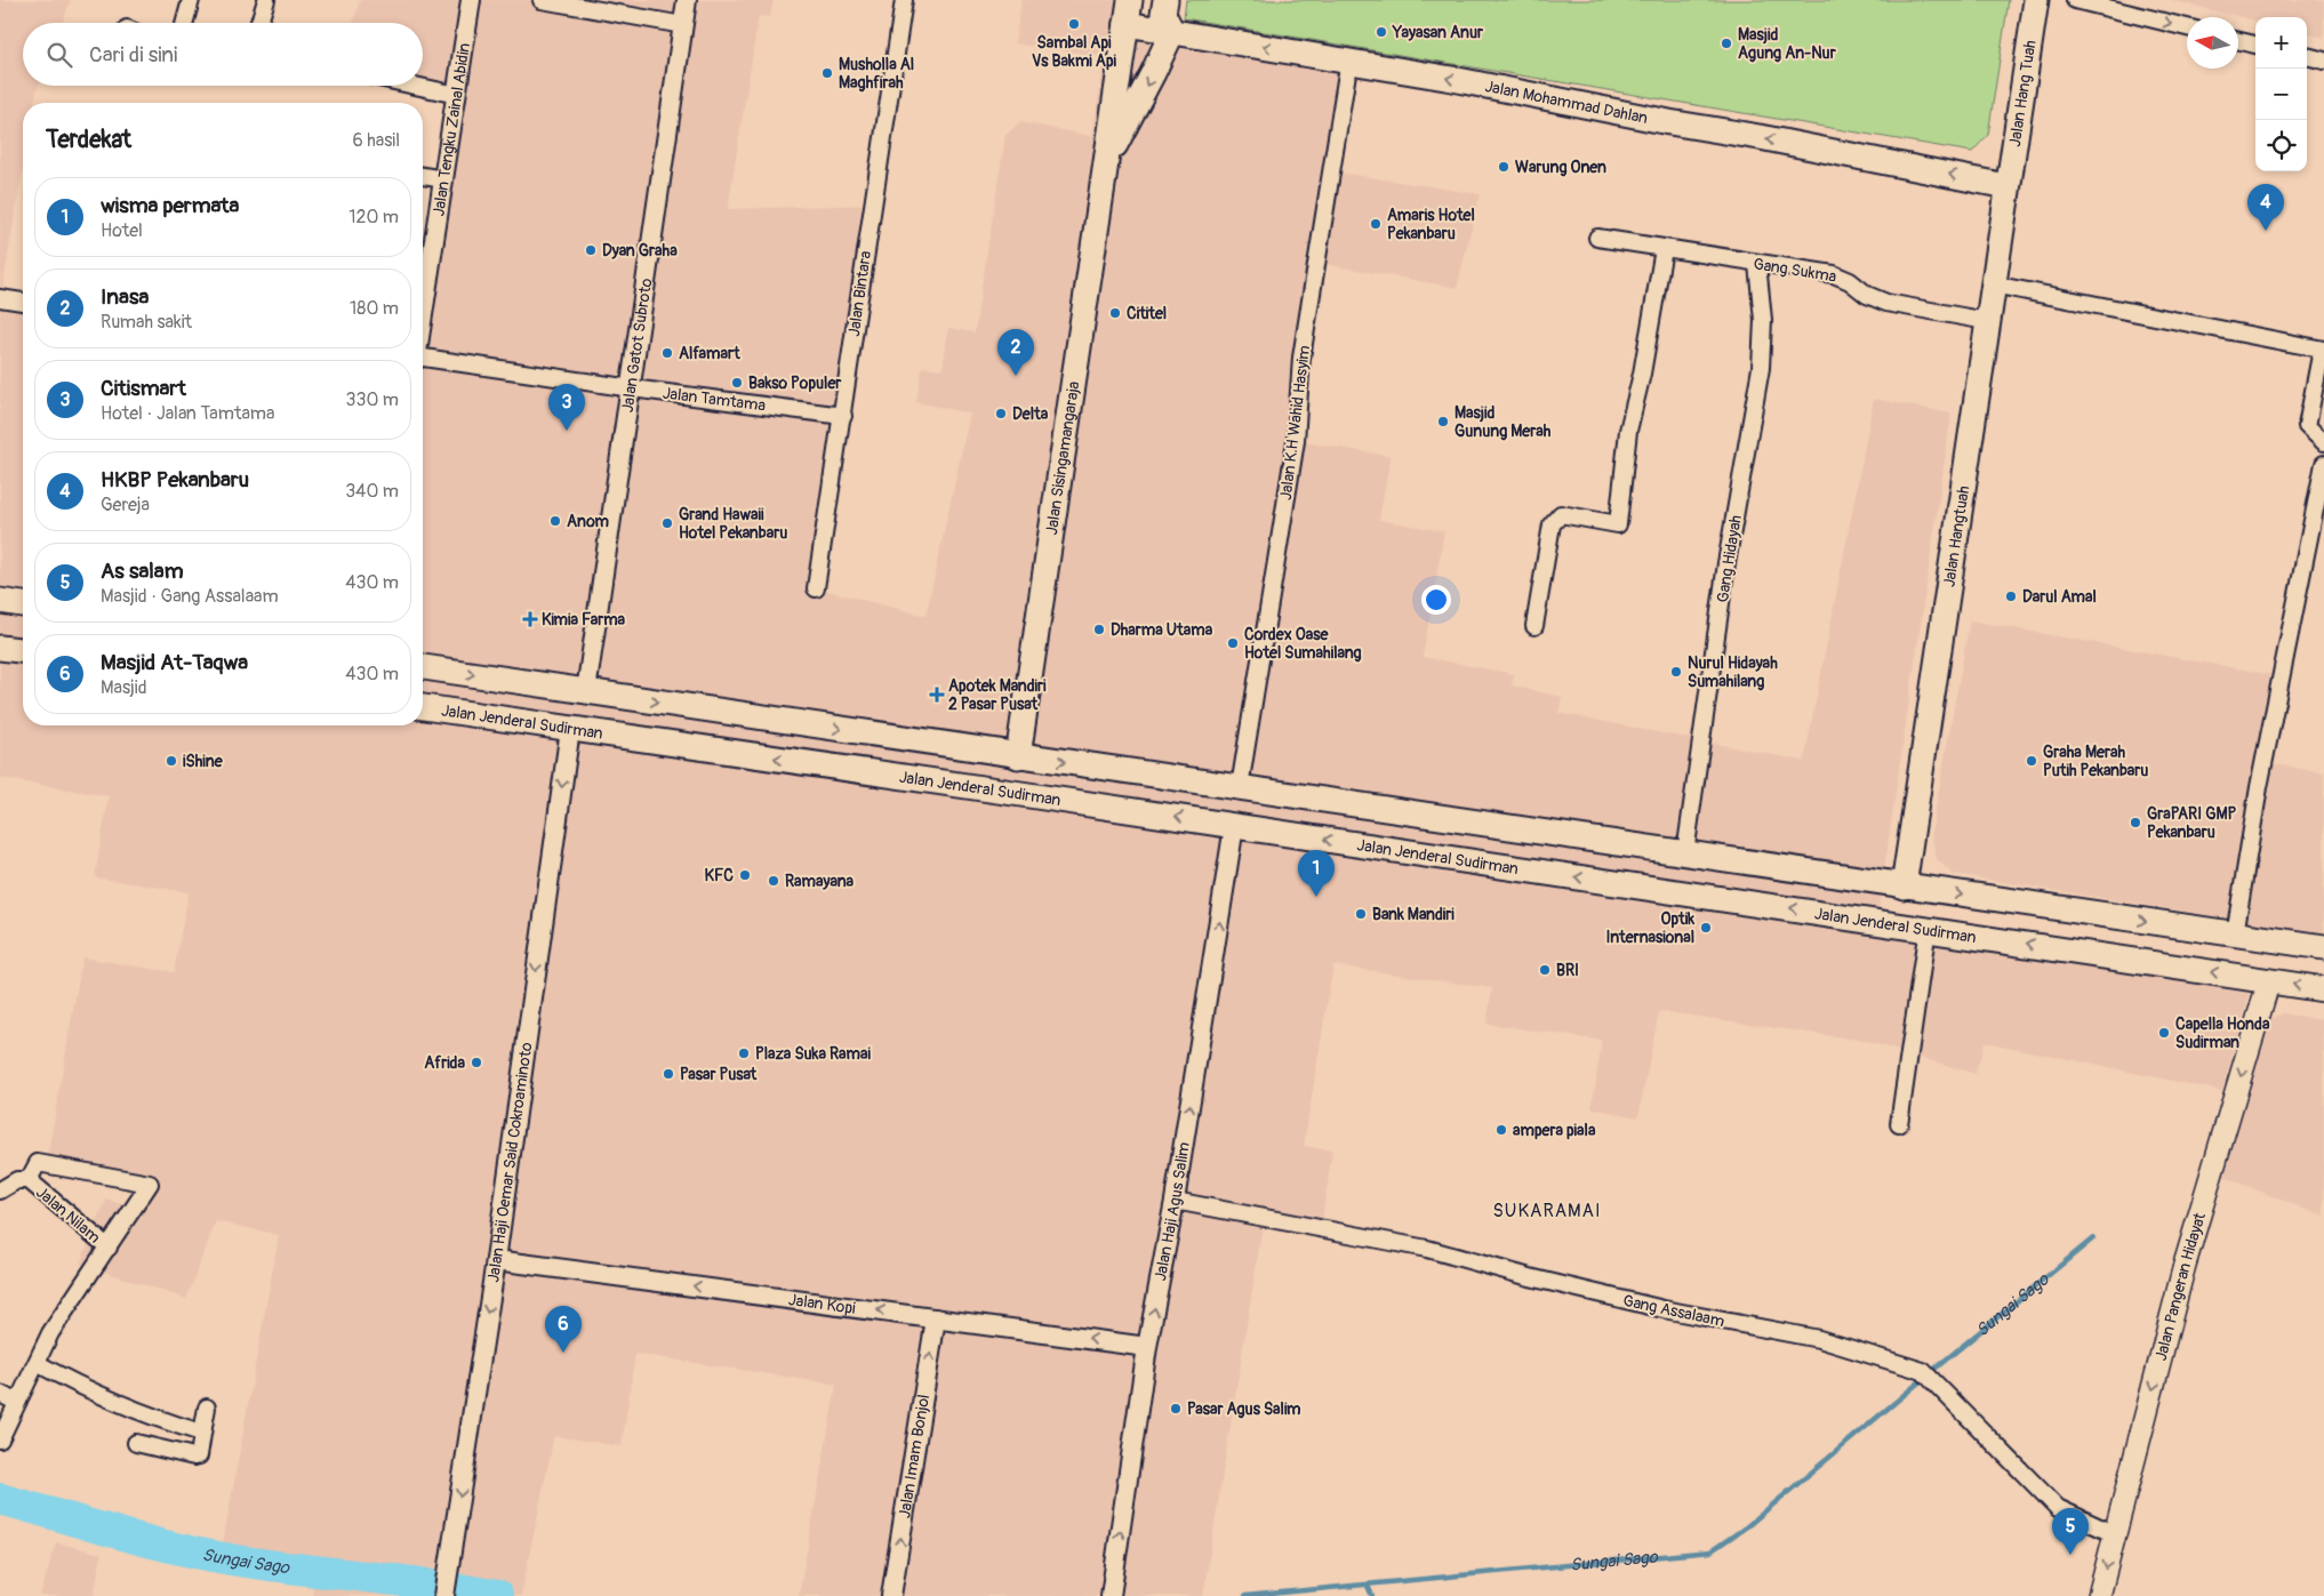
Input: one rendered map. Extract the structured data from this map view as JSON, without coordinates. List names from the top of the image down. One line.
{"streets":{"main road":["Jalan Hang Tuah","Jalan Mohammad Dahlan","Jalan Sisingamangaraja","Jalan Hangtuah","Jalan Jenderal Sudirman","Jalan Pangeran Hidayat"],"street":["Jalan Tengku Zainal Abidin","Gang Sukma","Jalan Bintara","Jalan Gatot Subroto","Jalan Tamtama","Jalan K.H Wahid Hasyim","Gang Hidayah","Jalan Haji Oemar Said Cokroaminoto","Jalan Haji Agus Salim","Jalan Nilam","Jalan Kopi","Gang Assalaam","Jalan Imam Bonjol"]},"crossings":[["Jalan Hang Tuah","Jalan Mohammad Dahlan"],["Jalan Hang Tuah","Jalan Hangtuah"],["Jalan Mohammad Dahlan","Jalan K.H Wahid Hasyim"],["Jalan Mohammad Dahlan","Jalan Sisingamangaraja"],["Jalan Mohammad Dahlan","Jalan Hangtuah"],["Gang Sukma","Jalan Hangtuah"],["Gang Sukma","Gang Hidayah"],["Jalan Bintara","Jalan Tamtama"],["Jalan Gatot Subroto","Jalan Tamtama"],["Jalan Jenderal Sudirman","Jalan Haji Oemar Said Cokroaminoto"],["Jalan Jenderal Sudirman","Jalan Haji Agus Salim"],["Jalan Jenderal Sudirman","Jalan Pangeran Hidayat"],["Jalan Haji Oemar Said Cokroaminoto","Jalan Kopi"],["Jalan Haji Agus Salim","Jalan Kopi"],["Jalan Haji Agus Salim","Gang Assalaam"],["Jalan Pangeran Hidayat","Gang Assalaam"],["Jalan Kopi","Jalan Imam Bonjol"]],"one_way":["Jalan Mohammad Dahlan","Jalan Haji Oemar Said Cokroaminoto","Jalan Haji Agus Salim","Jalan Pangeran Hidayat","Jalan Kopi","Jalan Imam Bonjol"],"districts":["SUKARAMAI"],"water":["Sungai Sago"],"places":{"other":["Sambal Api Vs Bakmi Api","Yayasan Anur","Masjid Agung An-Nur","Musholla Al Maghfirah","Warung Onen","Amaris Hotel Pekanbaru","Dyan Graha","Cititel","Alfamart","Bakso Populer","Delta","Masjid Gunung Merah","Anom","Grand Hawaii Hotel Pekanbaru","Darul Amal","Dharma Utama","Cordex Oase Hotel Sumahilang","Nurul Hidayah Sumahilang","iShine","Graha Merah Putih Pekanbaru","GraPARI GMP Pekanbaru","KFC","Ramayana","Bank Mandiri","Optik Internasional","BRI","Capella Honda Sudirman","Plaza Suka Ramai","Afrida","Pasar Pusat","ampera piala","Pasar Agus Salim"],"health":["Kimia Farma","Apotek Mandiri 2 Pasar Pusat"]},"north":"left","page":{"map_buttons":["+","−"],"search":"Cari di sini","heading":["Terdekat","6 hasil"],"list":[{"mark":"1","name":"wisma permata","note":"Hotel","value":"120 m"},{"mark":"2","name":"Inasa","note":"Rumah sakit","value":"180 m"},{"mark":"3","name":"Citismart","note":"Hotel · Jalan Tamtama","value":"330 m"},{"mark":"4","name":"HKBP Pekanbaru","note":"Gereja","value":"340 m"},{"mark":"5","name":"As salam","note":"Masjid · Gang Assalaam","value":"430 m"},{"mark":"6","name":"Masjid At-Taqwa","note":"Masjid","value":"430 m"}],"pins":["4","2","3","1","6","5"]}}
